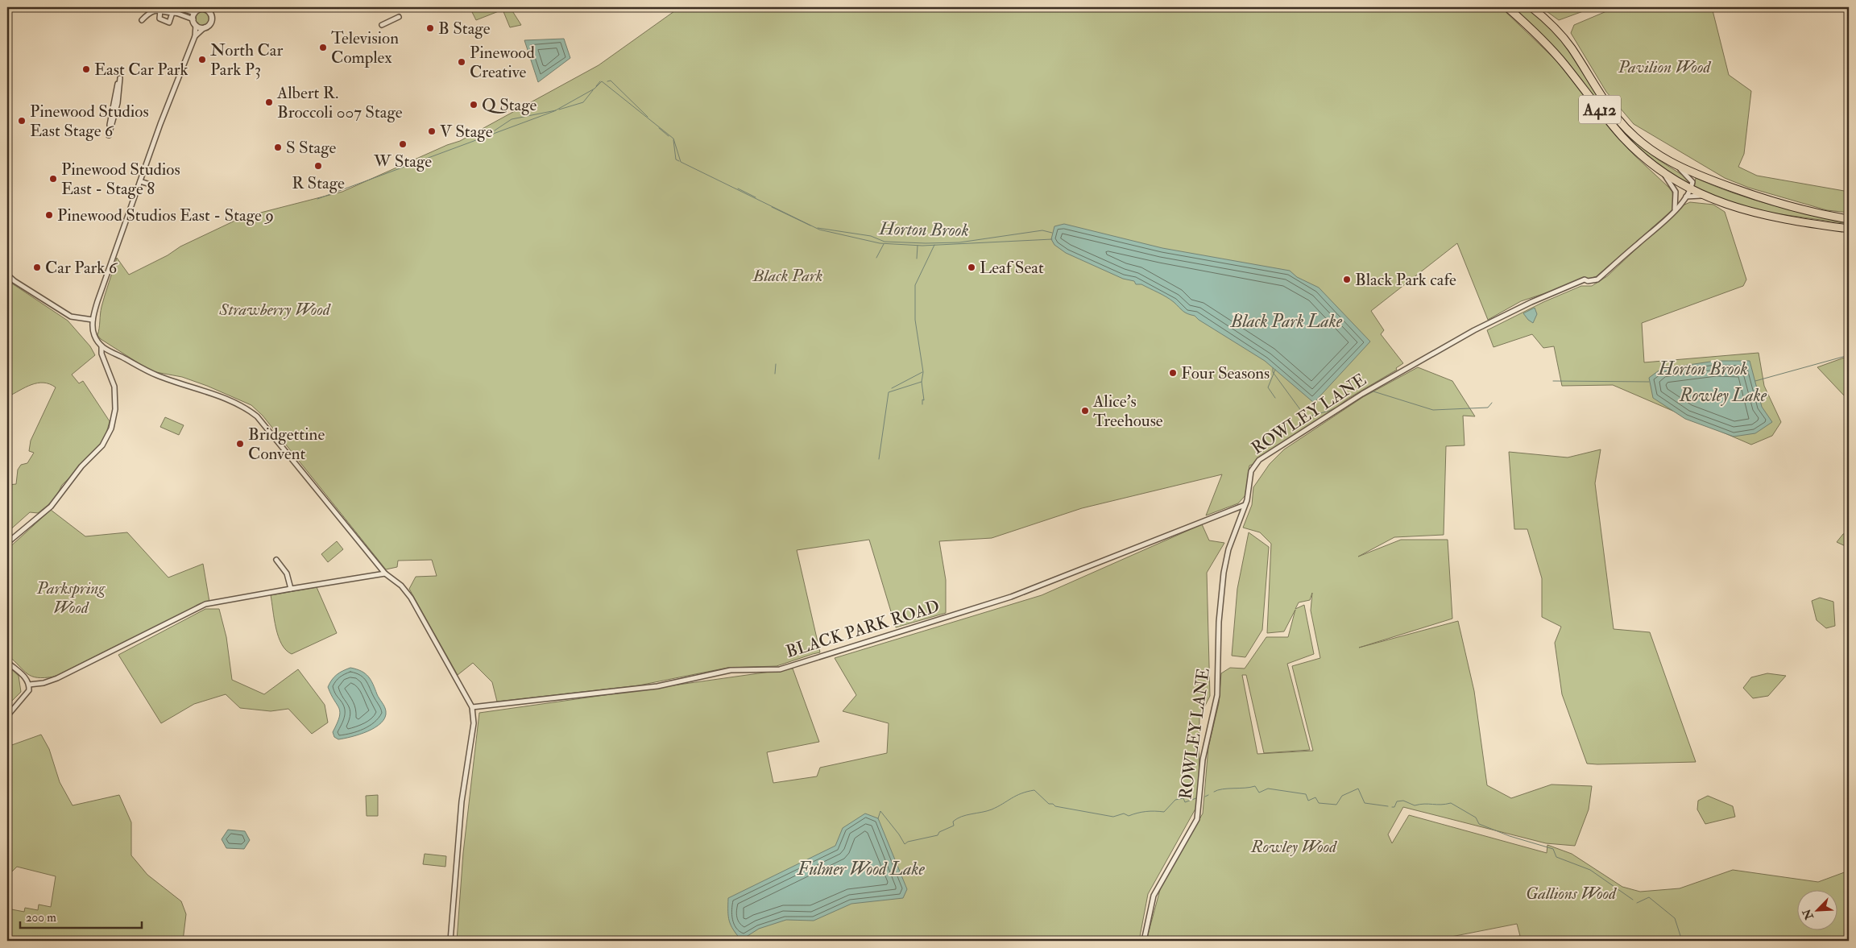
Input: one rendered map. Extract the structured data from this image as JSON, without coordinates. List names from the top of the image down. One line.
{"streets":{"main road":["A412"],"street":["ROWLEY LANE","BLACK PARK ROAD"]},"crossings":[["A412","ROWLEY LANE"],["ROWLEY LANE","BLACK PARK ROAD"]],"water":["Horton Brook","Black Park Lake","Rowley Lake","Fulmer Wood Lake"],"parks":["Pavilion Wood","Black Park","Strawberry Wood","Parkspring Wood","Rowley Wood","Gallions Wood"],"places":["B Stage","Television Complex","North Car Park P3","Pinewood Creative","East Car Park","Albert R. Broccoli 007 Stage","Q Stage","Pinewood Studios East Stage 6","V Stage","W Stage","S Stage","R Stage","Pinewood Studios East - Stage 8","Pinewood Studios East - Stage 9","Car Park 6","Leaf Seat","Black Park cafe","Four Seasons","Alice's Treehouse","Bridgettine Convent"],"scale_bar":"200 m","north":"bottom left"}
